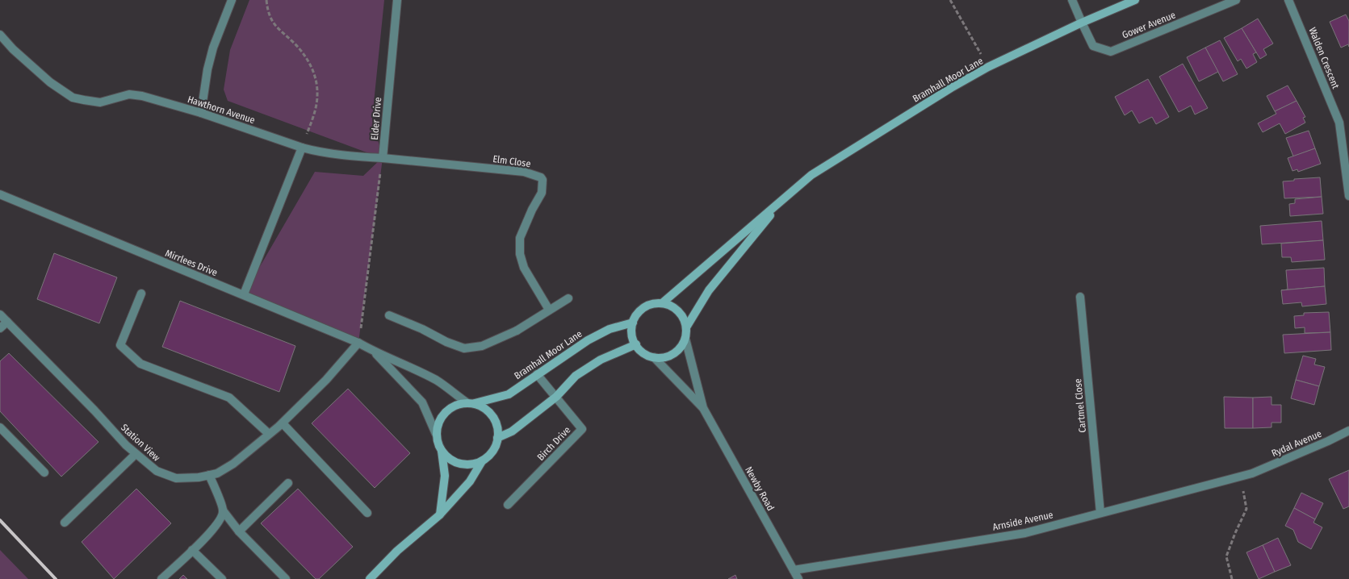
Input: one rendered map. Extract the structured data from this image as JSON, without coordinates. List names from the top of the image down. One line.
{"streets":{"street":["Gower Avenue","Walden Crescent","Bramhall Moor Lane","Hawthorn Avenue","Elder Drive","Elm Close","Mirrlees Drive","Cartmel Close","Station View","Birch Drive","Rydal Avenue","Newby Road","Arnside Avenue"]},"crossings":[["Gower Avenue","Bramhall Moor Lane"],["Bramhall Moor Lane","Mirrlees Drive"],["Bramhall Moor Lane","Birch Drive"],["Bramhall Moor Lane","Newby Road"],["Elder Drive","Elm Close"],["Mirrlees Drive","Station View"],["Cartmel Close","Arnside Avenue"],["Rydal Avenue","Arnside Avenue"],["Newby Road","Arnside Avenue"]]}
